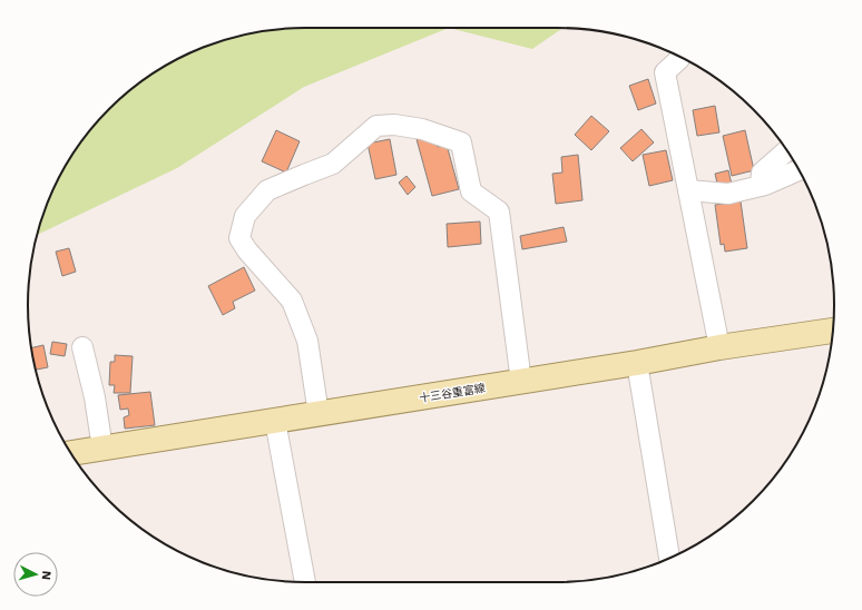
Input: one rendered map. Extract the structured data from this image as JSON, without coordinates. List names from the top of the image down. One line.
{"streets":{"main road":["十三谷重富線"]},"north":"right"}
